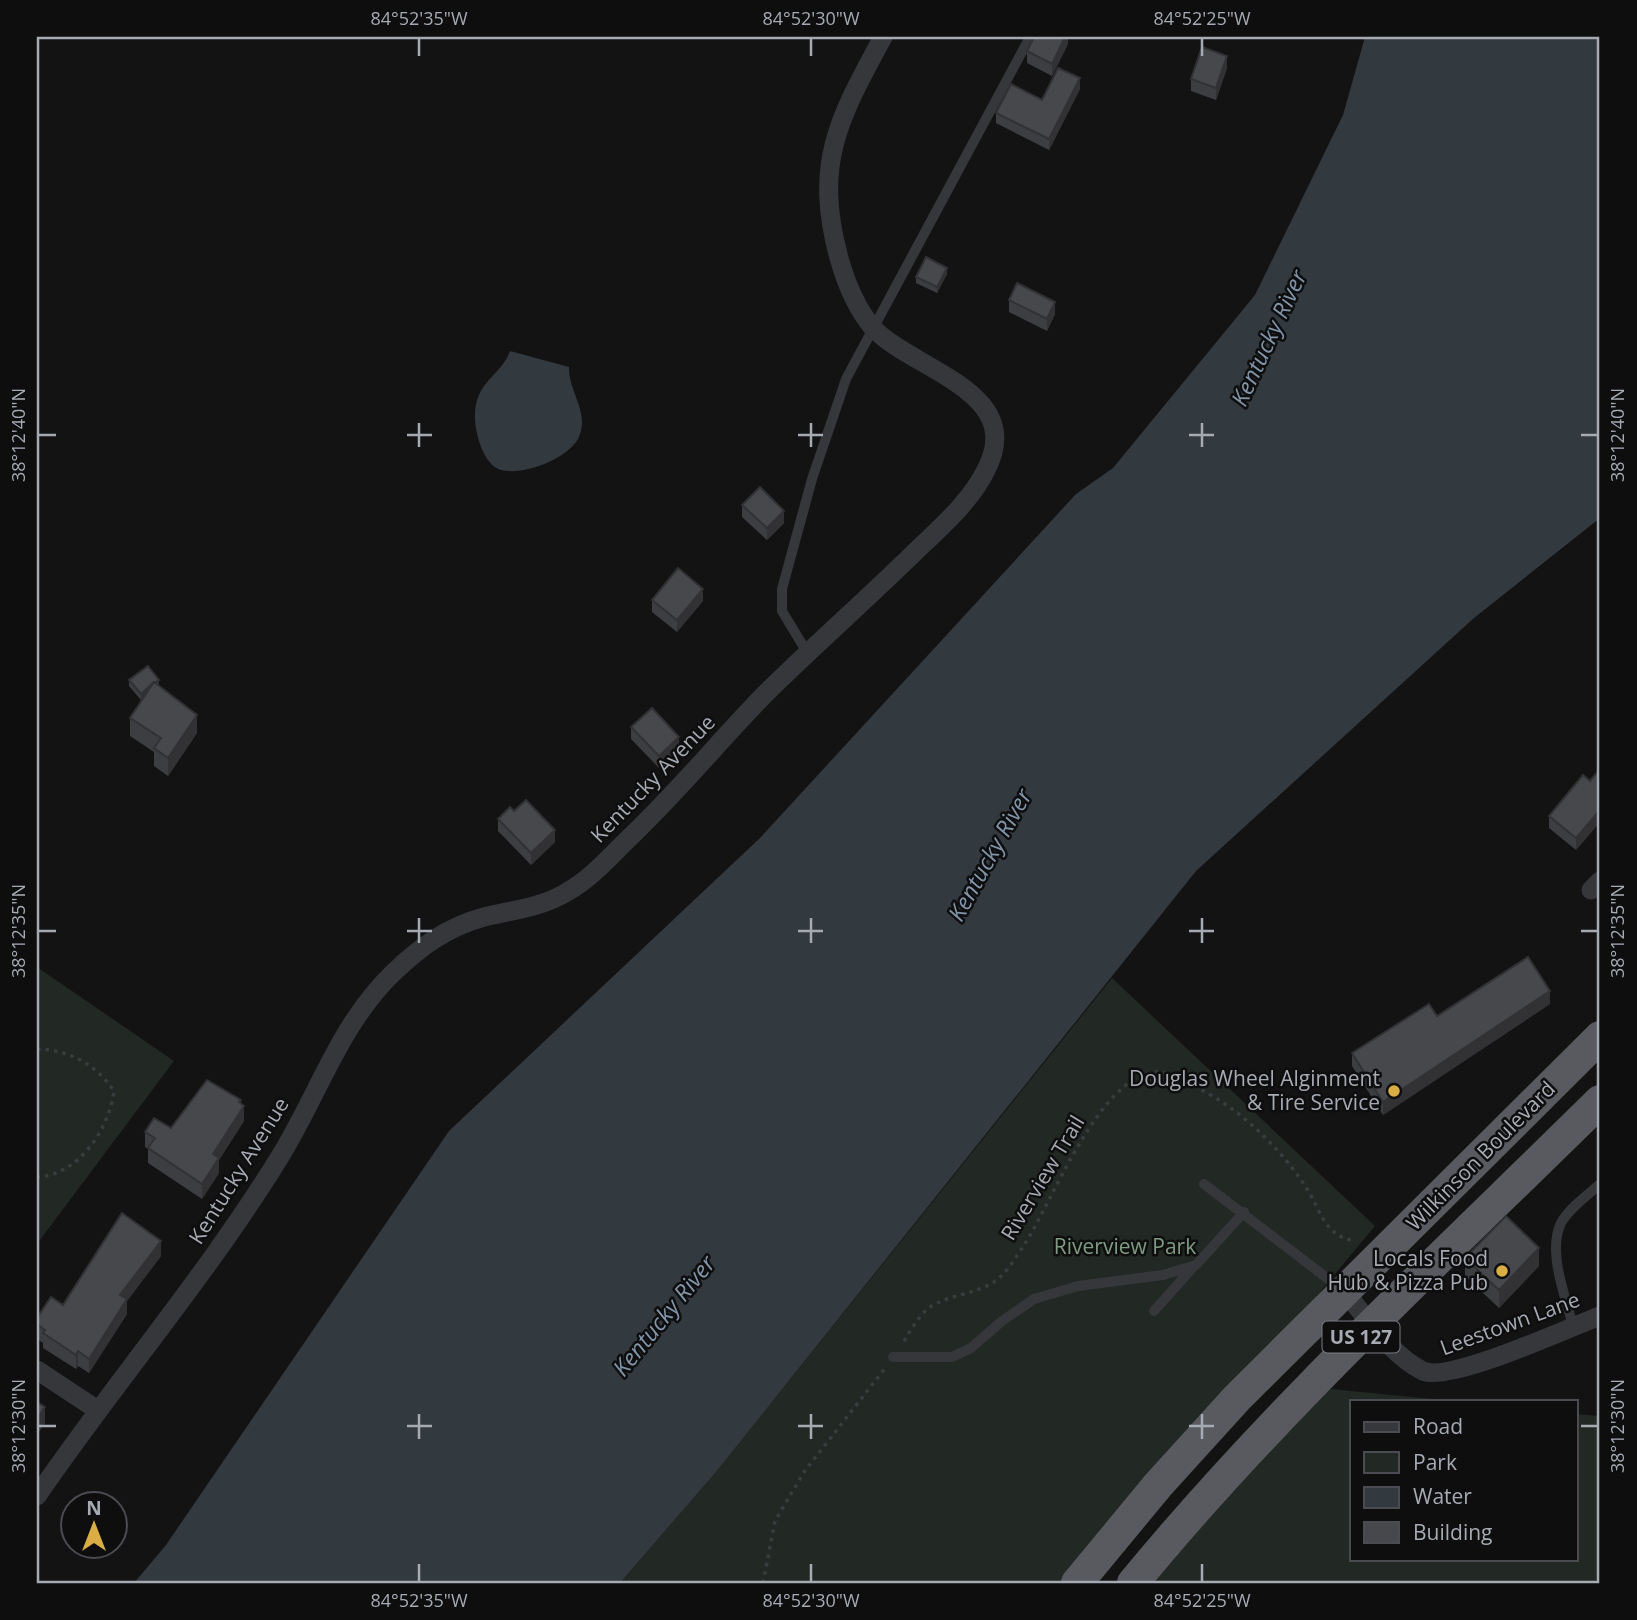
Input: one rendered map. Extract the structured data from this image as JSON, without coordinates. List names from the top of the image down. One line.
{"streets":{"highway":["Wilkinson Boulevard","US 127"],"street":["Kentucky Avenue","Leestown Lane"],"path":["Riverview Trail"]},"crossings":[["Wilkinson Boulevard","Leestown Lane"]],"water":["Kentucky River"],"parks":["Riverview Park"],"places":["Douglas Wheel Alginment & Tire Service","Locals Food Hub & Pizza Pub"],"legend":["Road","Park","Water","Building"],"north":"top","coordinates":["84°52'35\"W","84°52'30\"W","84°52'25\"W","38°12'40\"N","38°12'35\"N","38°12'30\"N"]}
